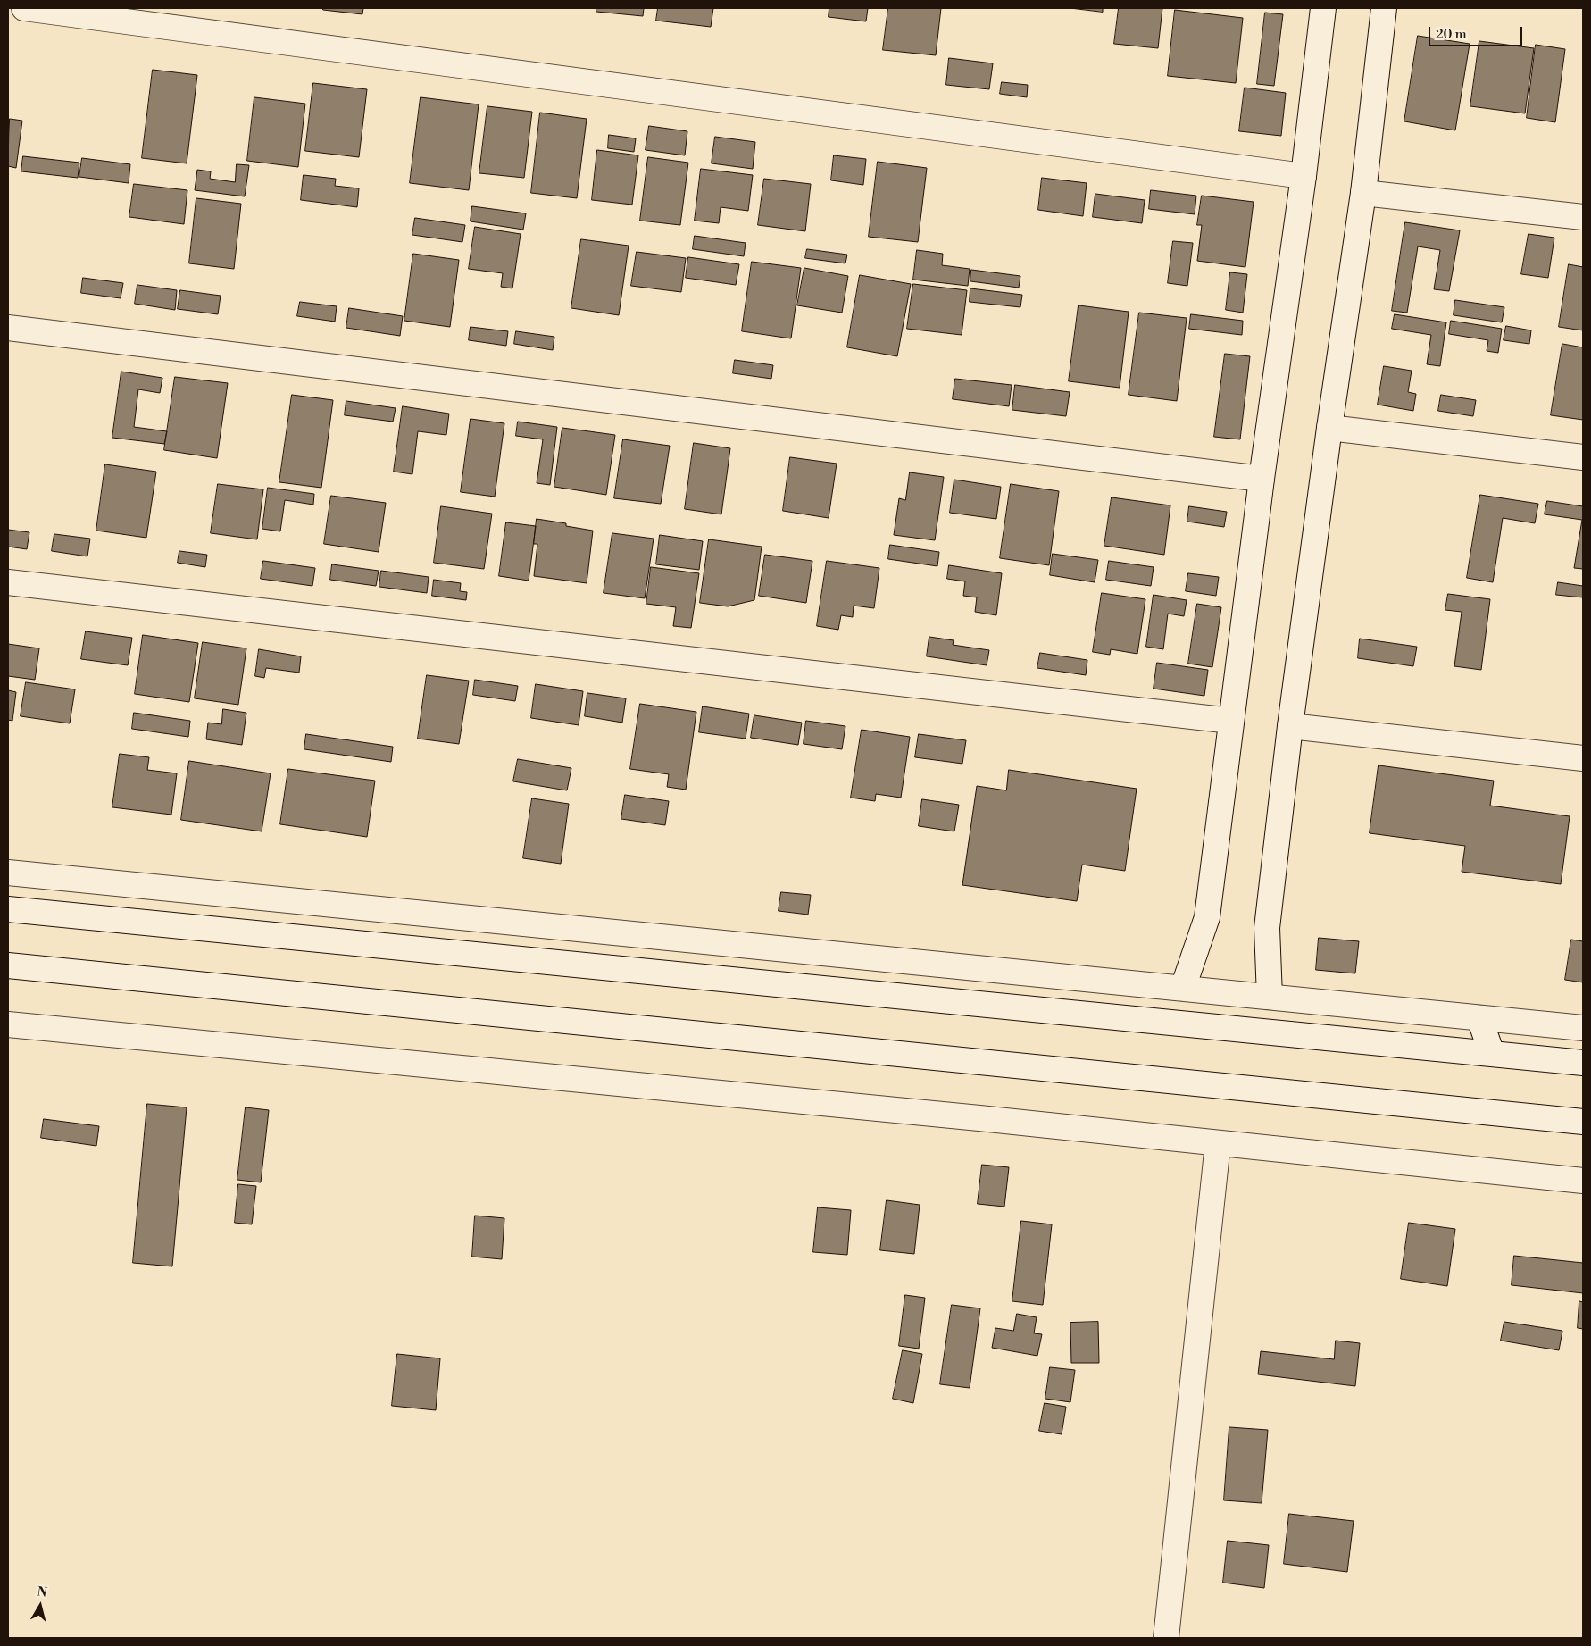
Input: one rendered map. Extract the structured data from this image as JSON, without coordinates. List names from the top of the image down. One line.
{"scale_bar":"20 m","north":"top"}
